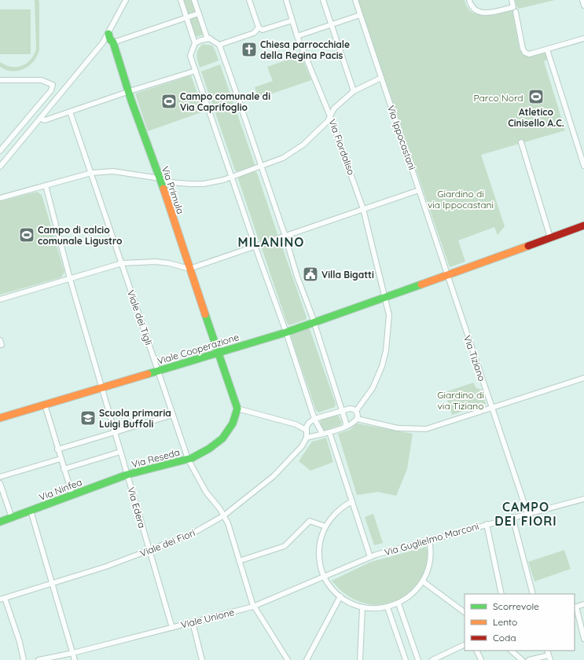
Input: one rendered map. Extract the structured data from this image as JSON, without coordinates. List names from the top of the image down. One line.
{"streets":{"street":["Via Ippocastani","Via Fiordaliso","Via Primula","Viale dei Tigli","Viale Cooperazione","Via Tiziano","Via Reseda","Via Ninfea","Via Edera","Via Guglielmo Marconi","Viale dei Fiori","Viale Unione"]},"crossings":[["Via Ippocastani","Viale Cooperazione"],["Via Ippocastani","Via Tiziano"],["Via Fiordaliso","Viale Cooperazione"],["Via Primula","Viale Cooperazione"],["Via Primula","Via Reseda"],["Viale dei Tigli","Viale Cooperazione"],["Viale dei Tigli","Via Reseda"],["Viale dei Tigli","Viale dei Fiori"],["Viale dei Tigli","Viale Unione"],["Viale Cooperazione","Via Tiziano"],["Viale Cooperazione","Via Edera"],["Via Tiziano","Via Guglielmo Marconi"],["Via Reseda","Via Ninfea"],["Via Reseda","Via Edera"],["Via Ninfea","Via Edera"],["Via Edera","Viale dei Fiori"],["Via Edera","Viale Unione"],["Via Guglielmo Marconi","Viale Unione"]],"districts":["MILANINO","CAMPO DEI FIORI"],"parks":["Parco Nord","Giardino di via Ippocastani","Giardino di via Tiziano"],"places":{"church":["Chiesa parrocchiale della Regina Pacis"],"sports":["Atletico Cinisello A.C.","Campo comunale di Via Caprifoglio","Campo di calcio comunale Ligustro"],"public building":["Villa Bigatti"],"school or university":["Scuola primaria Luigi Buffoli"]},"legend":["Scorrevole","Lento","Coda"]}
